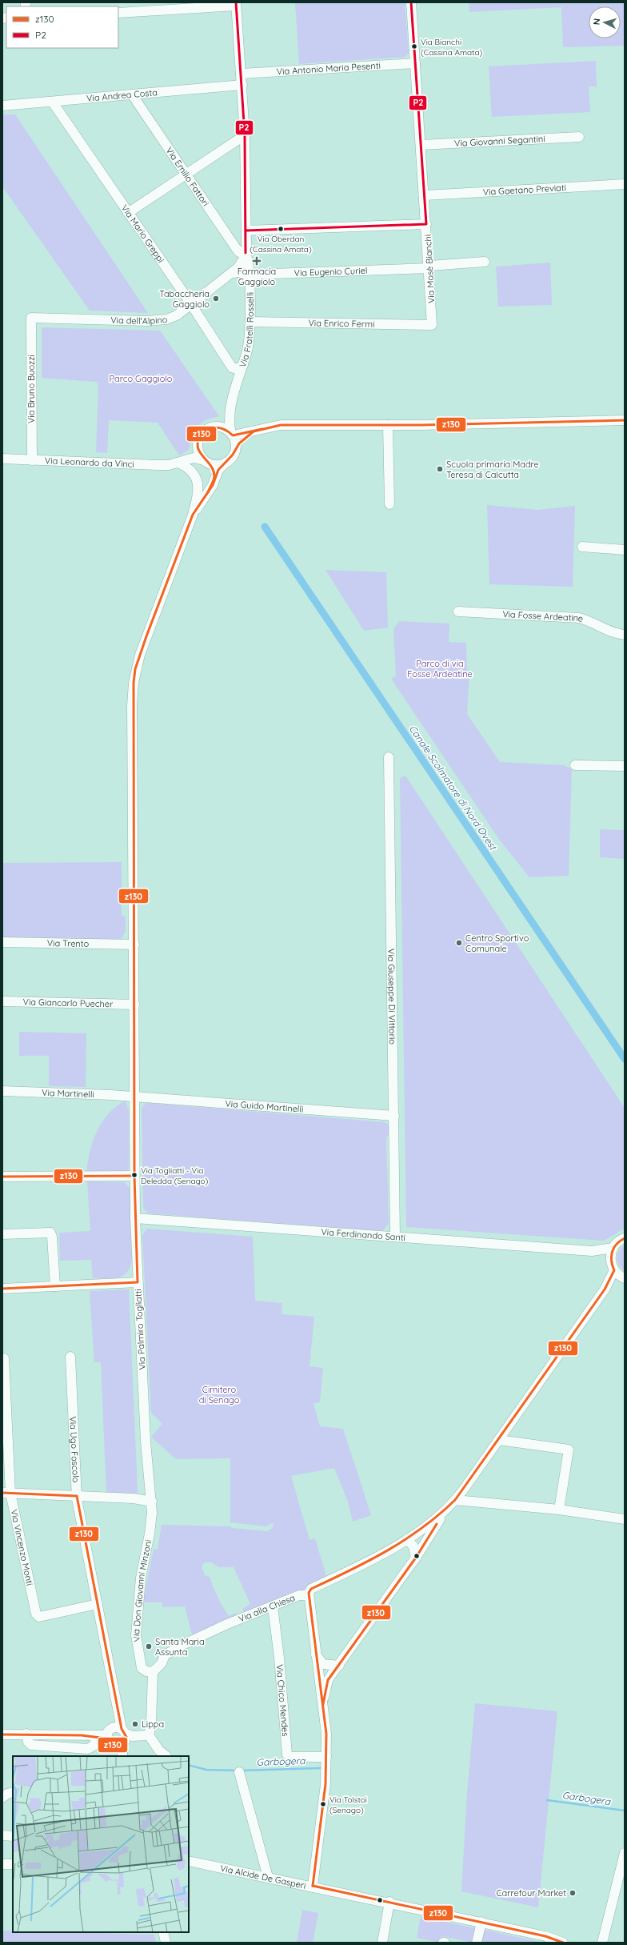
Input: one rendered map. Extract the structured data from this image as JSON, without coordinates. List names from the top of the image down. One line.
{"streets":{"street":["Via Antonio Maria Pesenti","Via Andrea Costa","Via Giovanni Segantini","Via Emilio Fattori","Via Gaetano Previati","Via Mario Greppi","Via Mosè Bianchi","Via Eugenio Curiel","Via dell'Alpino","Via Enrico Fermi","Via Fratelli Rosselli","Via Bruno Buozzi","Via Leonardo da Vinci","Via Fosse Ardeatine","Via Trento","Via Giuseppe Di Vittorio","Via Giancarlo Puecher","Via Martinelli","Via Guido Martinelli","Via Ferdinando Santi","Via Palmiro Togliatti","Via Ugo Foscolo","Via Vincenzo Monti","Via Don Giovanni Minzoni","Via alla Chiesa","Via Chico Mendes","Via Alcide De Gasperi"]},"crossings":[["Via Antonio Maria Pesenti","Via Mosè Bianchi"],["Via Andrea Costa","Via Emilio Fattori"],["Via Andrea Costa","Via Mario Greppi"],["Via Giovanni Segantini","Via Mosè Bianchi"],["Via Emilio Fattori","Via dell'Alpino"],["Via Emilio Fattori","Via Fratelli Rosselli"],["Via Gaetano Previati","Via Mosè Bianchi"],["Via Mario Greppi","Via dell'Alpino"],["Via Mario Greppi","Via Fratelli Rosselli"],["Via Mosè Bianchi","Via Eugenio Curiel"],["Via Mosè Bianchi","Via Enrico Fermi"],["Via Eugenio Curiel","Via dell'Alpino"],["Via Eugenio Curiel","Via Fratelli Rosselli"],["Via dell'Alpino","Via Fratelli Rosselli"],["Via dell'Alpino","Via Bruno Buozzi"],["Via Enrico Fermi","Via Fratelli Rosselli"],["Via Bruno Buozzi","Via Leonardo da Vinci"],["Via Leonardo da Vinci","Via Palmiro Togliatti"],["Via Trento","Via Palmiro Togliatti"],["Via Giuseppe Di Vittorio","Via Guido Martinelli"],["Via Giuseppe Di Vittorio","Via Ferdinando Santi"],["Via Giancarlo Puecher","Via Palmiro Togliatti"],["Via Martinelli","Via Guido Martinelli"],["Via Martinelli","Via Palmiro Togliatti"],["Via Guido Martinelli","Via Palmiro Togliatti"],["Via Ferdinando Santi","Via Palmiro Togliatti"],["Via Ferdinando Santi","Via alla Chiesa"],["Via Palmiro Togliatti","Via Don Giovanni Minzoni"],["Via Ugo Foscolo","Via Vincenzo Monti"],["Via Don Giovanni Minzoni","Via alla Chiesa"],["Via alla Chiesa","Via Chico Mendes"]],"water":["Canale Scolmatore di Nord Ovest","Garbogera"],"parks":["Parco Gaggiolo","Parco di via Fosse Ardeatine","Cimitero di Senago"],"places":{"other":["Via Bianchi (Cassina Amata)","Via Oberdan (Cassina Amata)","Tabaccheria Gaggiolo","Scuola primaria Madre Teresa di Calcutta","Centro Sportivo Comunale","Via Togliatti - Via Deledda (Senago)","Santa Maria Assunta","Lippa","Via Tolstoi (Senago)","Carrefour Market"],"health":["Farmacia Gaggiolo"]},"lines":["transit line P2","transit line z130"],"legend":["z130","P2"],"north":"left"}
